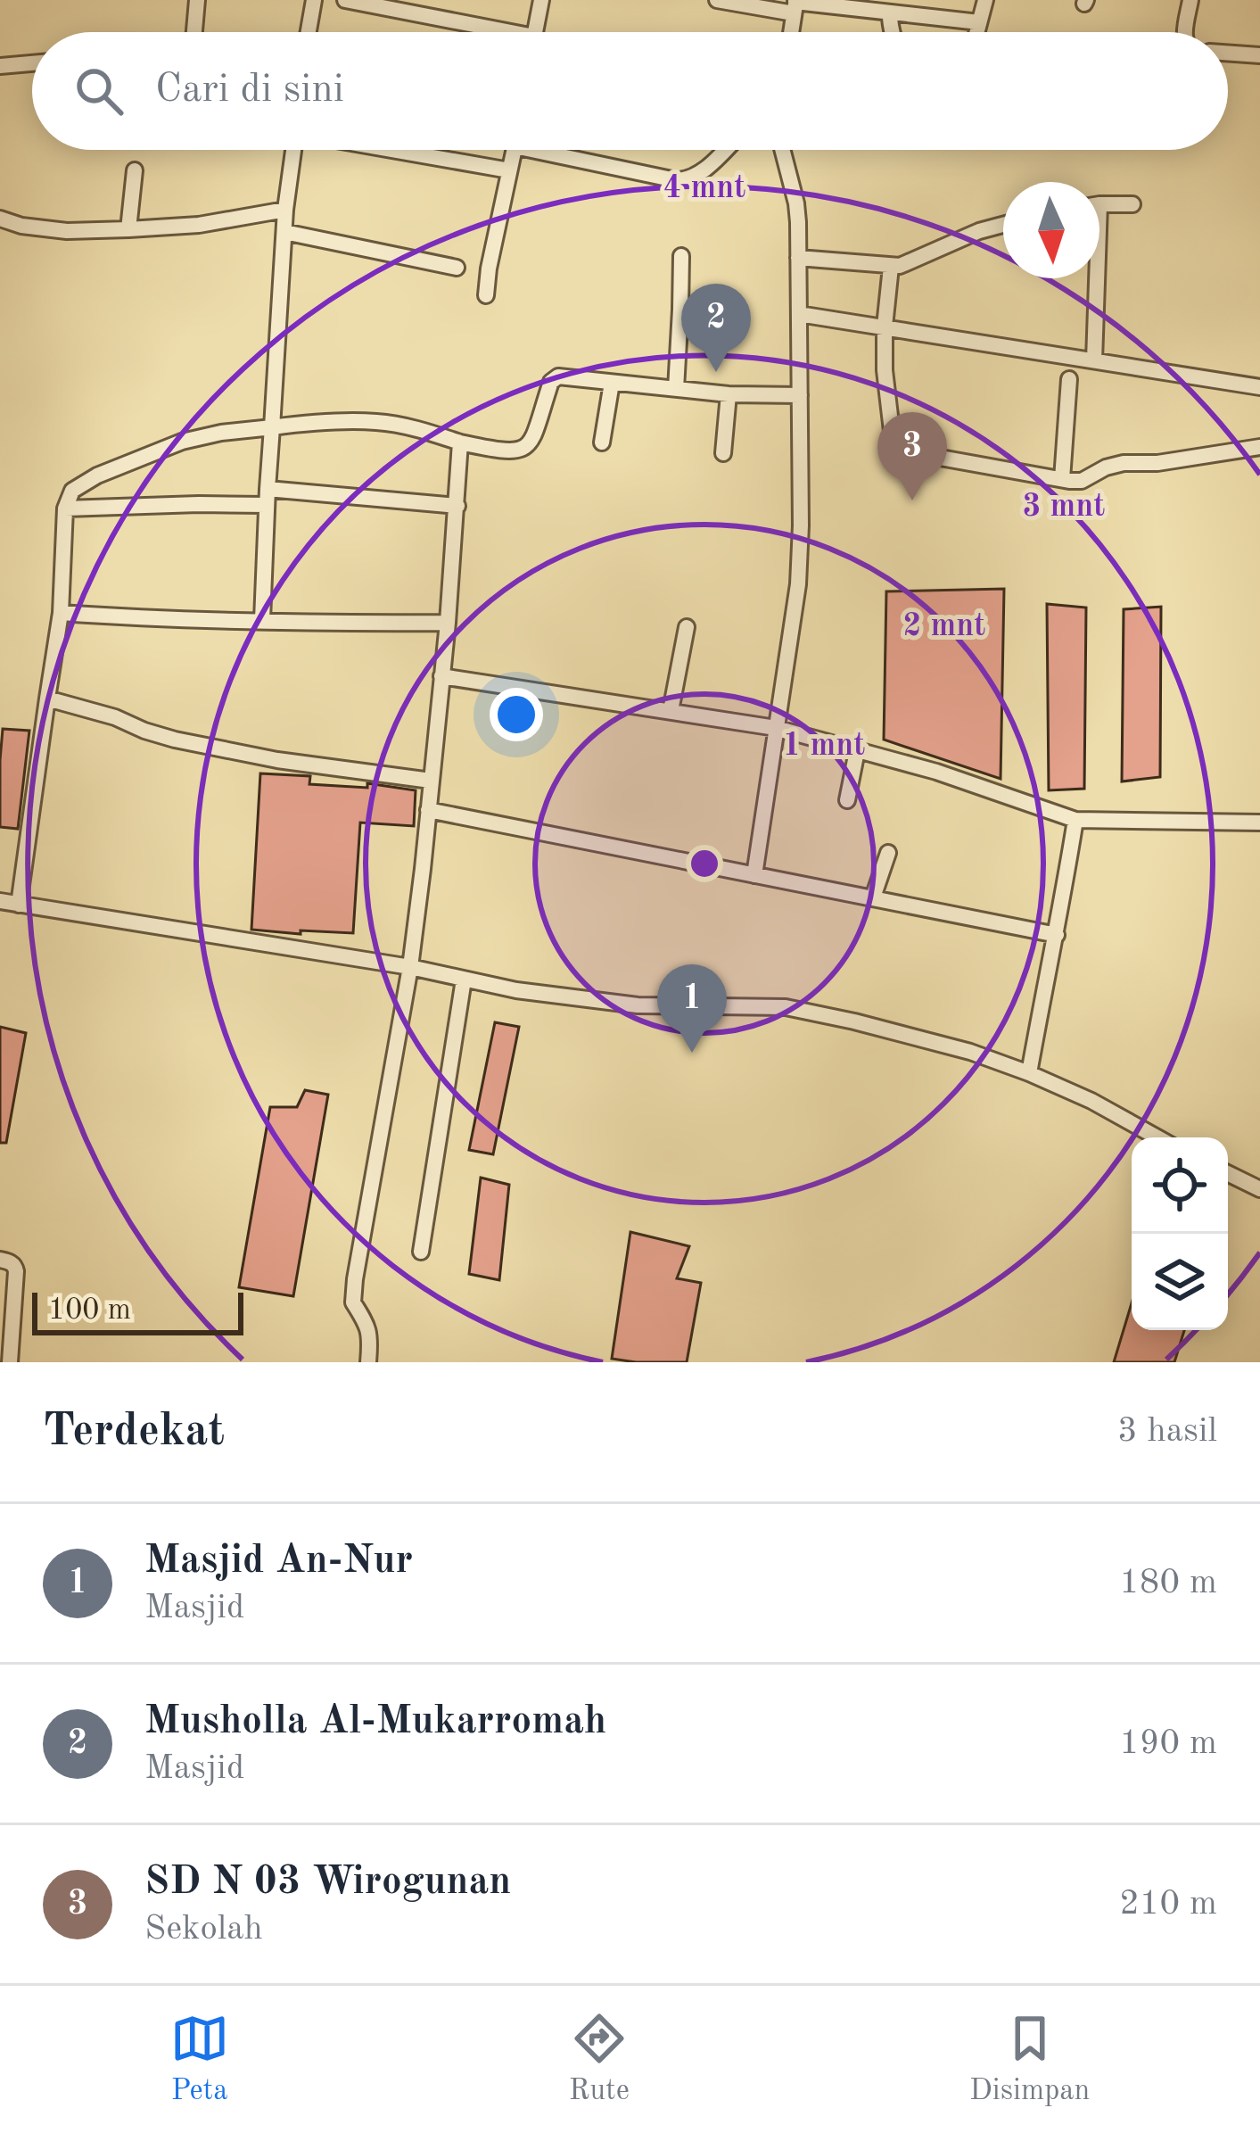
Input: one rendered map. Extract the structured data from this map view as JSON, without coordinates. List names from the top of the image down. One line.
{"scale_bar":"100 m","north":"bottom","page":{"search":"Cari di sini","pins":["2","3","1"],"scale":"100 m","heading":["Terdekat","3 hasil"],"list":[{"mark":"1","name":"Masjid An-Nur","note":"Masjid","value":"180 m"},{"mark":"2","name":"Musholla Al-Mukarromah","note":"Masjid","value":"190 m"},{"mark":"3","name":"SD N 03 Wirogunan","note":"Sekolah","value":"210 m"}],"nav":["Peta","Rute","Disimpan"]},"rings":["4 mnt","3 mnt","2 mnt","1 mnt"]}
